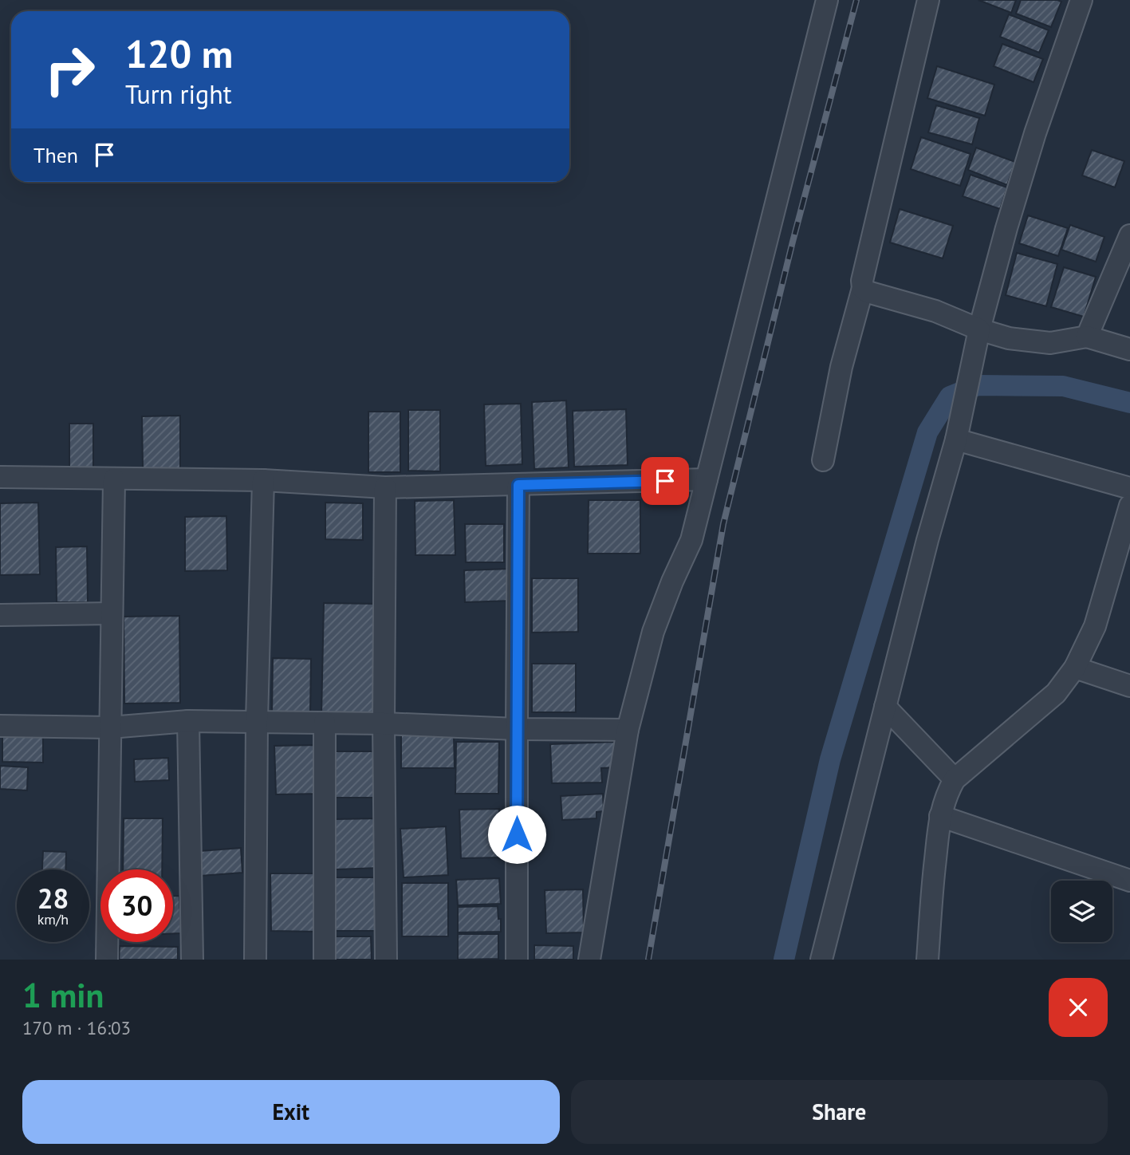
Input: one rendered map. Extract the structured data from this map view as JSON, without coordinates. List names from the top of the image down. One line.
{"page":{"turn":["120 m","Turn right"],"then":"Then","speed":"28 km/h","limit":"30","heading":["1 min","170 m · 16:03"],"buttons":["Exit","Share"]}}
